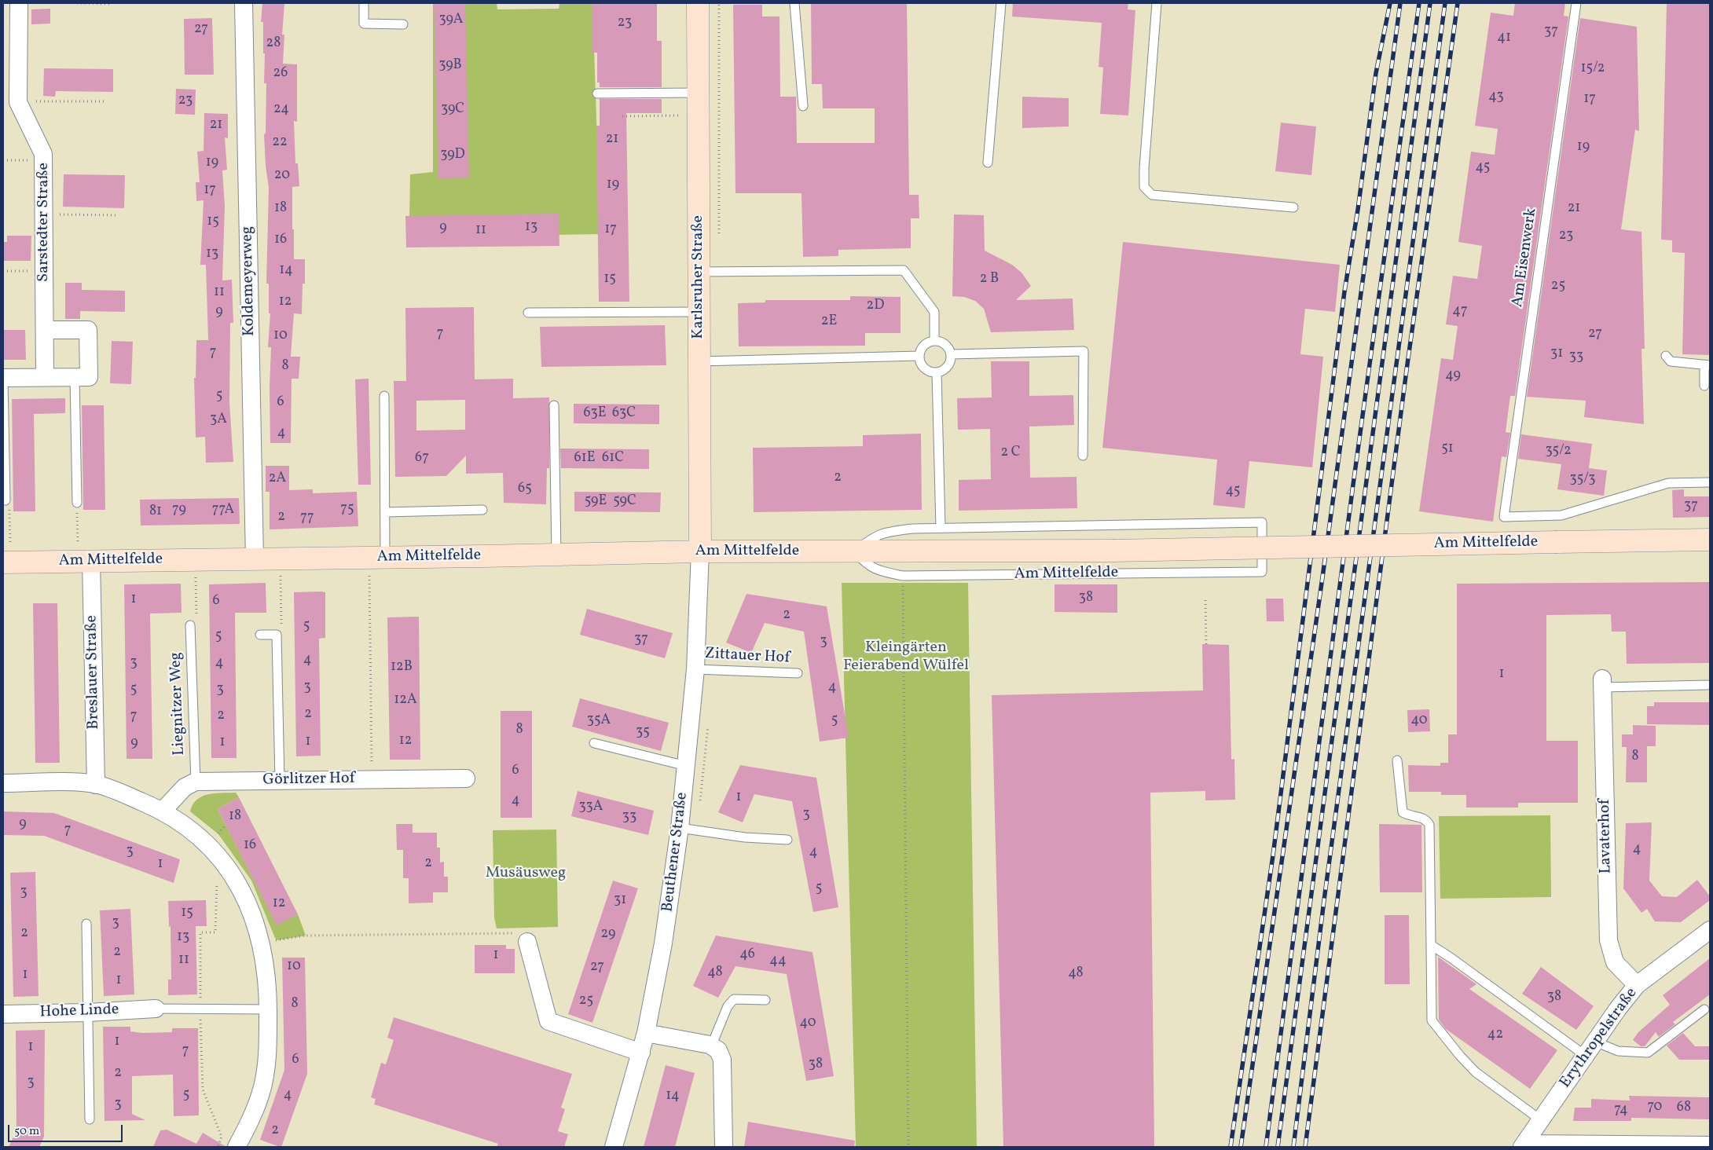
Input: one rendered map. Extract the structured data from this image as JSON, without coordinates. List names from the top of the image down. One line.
{"streets":{"street":["Sarstedter Straße","Karlsruher Straße","Koldemeyerweg","Am Mittelfelde","Breslauer Straße","Görlitzer Hof","Lavaterhof","Beuthener Straße","Hohe Linde","Erythropelstraße"],"lane":["Am Eisenwerk","Zittauer Hof","Liegnitzer Weg"]},"crossings":[["Am Eisenwerk","Am Mittelfelde"],["Karlsruher Straße","Am Mittelfelde"],["Karlsruher Straße","Beuthener Straße"],["Koldemeyerweg","Am Mittelfelde"],["Am Mittelfelde","Breslauer Straße"],["Am Mittelfelde","Beuthener Straße"],["Zittauer Hof","Beuthener Straße"],["Liegnitzer Weg","Görlitzer Hof"],["Lavaterhof","Erythropelstraße"]],"parks":["Kleingärten Feierabend Wülfel","Musäusweg"],"house_numbers":["39A","23","27","37","41","28","39B","15/2","26","43","17","23","24","39C","21","21","22","19","39D","19","45","20","19","17","18","21","15","13","9","17","11","23","16","13","14","15","2 B","25","11","12","2D","47","9","2E","7","27","10","7","31","33","8","49","5","6","63E","63C","3A","4","51","35/2","2 C","67","61E","61C","2","2A","35/3","65","45","59E","59C","37","75","79","77A","81","2","77","38","1","6","2","5","5","37","3","4","3","4","12B","1","3","4","5","3","12A","2","2","7","35A","5","40","8","35","12","1","1","9","8","6","1","4","33A","3","18","33","9","7","16","4","3","4","2","1","5","3","31","12","15","3","2","29","13","2","46","1","11","44","10","27","48","48","1","1","38","25","8","40","42","1","1","7","6","38","2","3","5","4","14","3","70","68","74","2"],"scale_bar":"50 m"}
